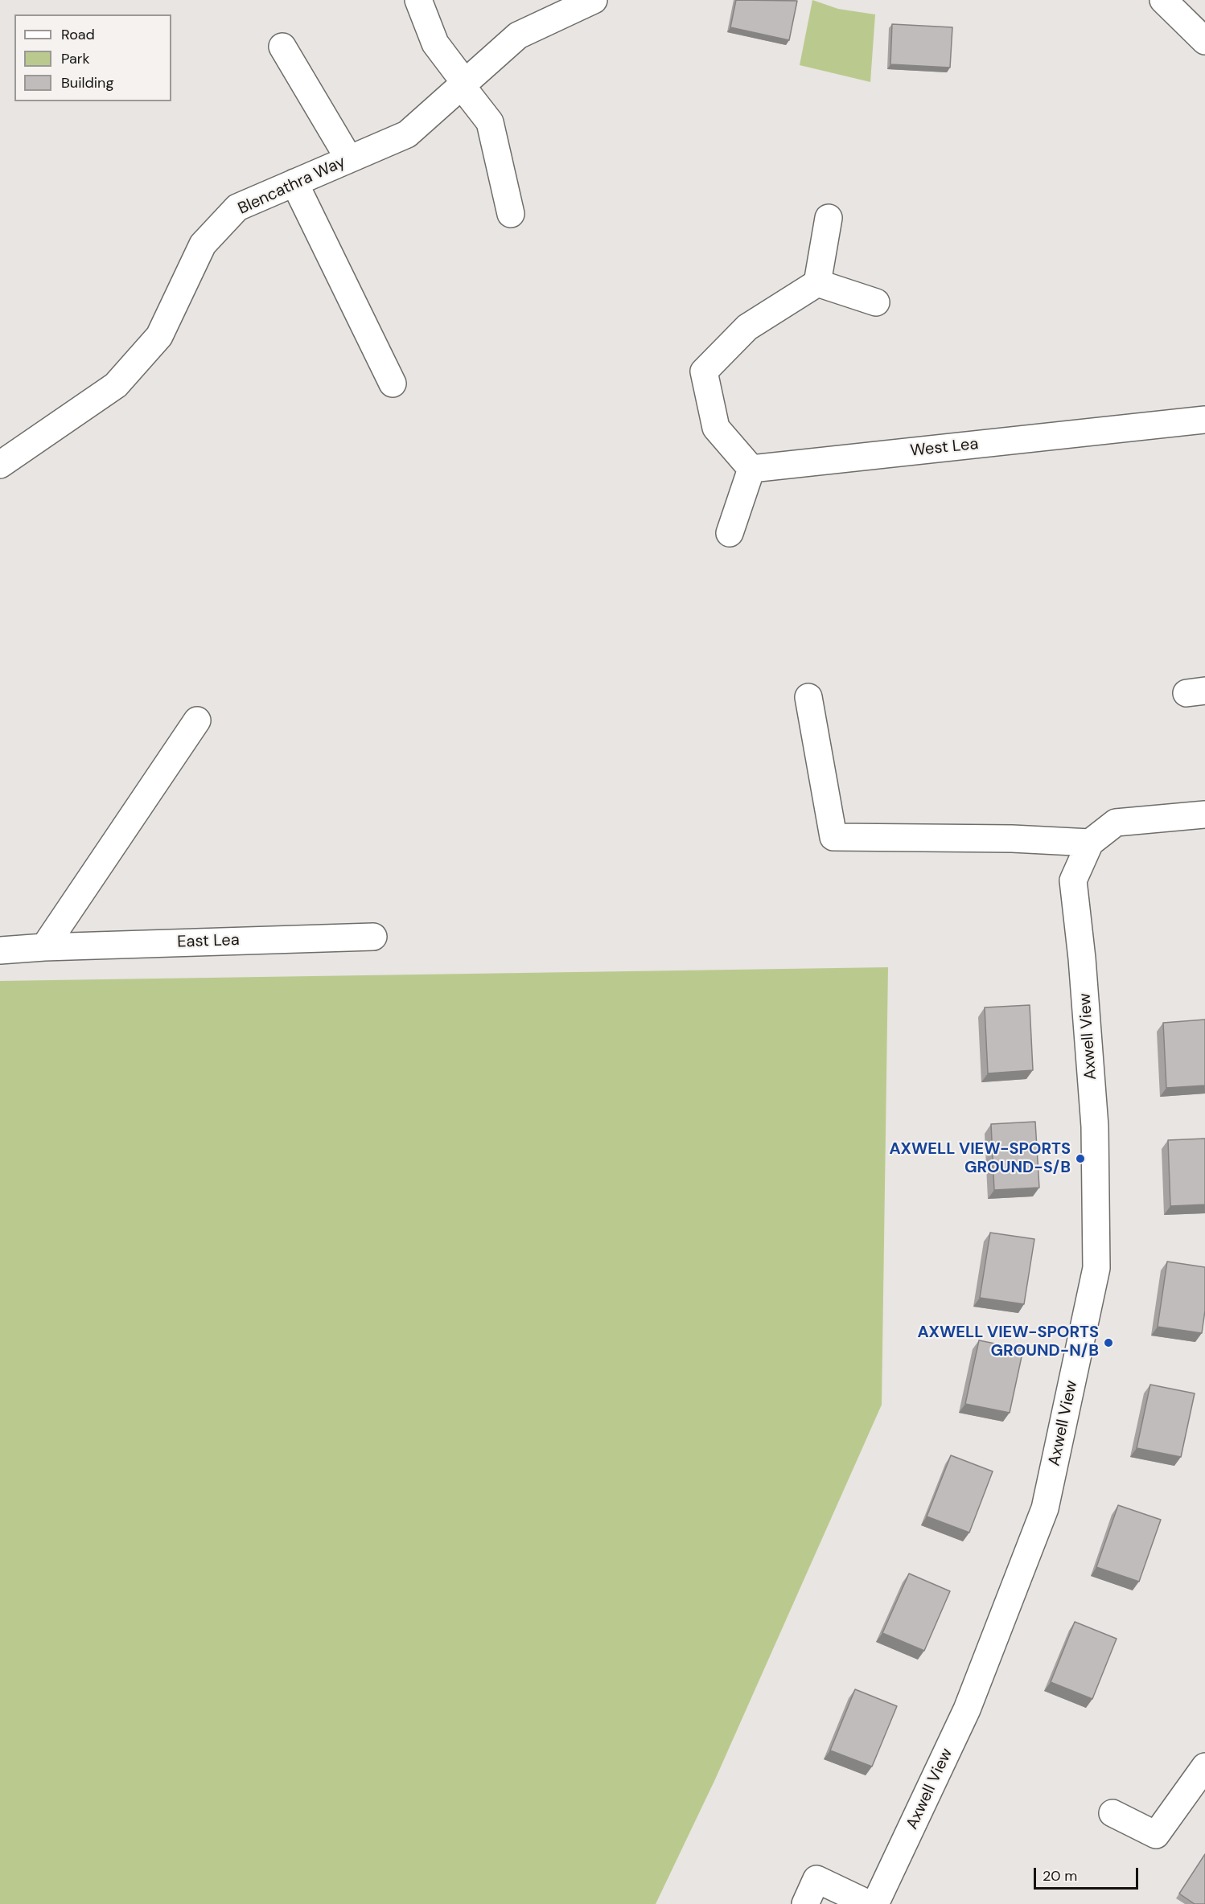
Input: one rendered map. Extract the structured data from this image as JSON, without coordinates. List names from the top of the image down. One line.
{"streets":{"street":["Blencathra Way","West Lea","East Lea","Axwell View"]},"places":["AXWELL VIEW-SPORTS GROUND-S/B","AXWELL VIEW-SPORTS GROUND-N/B"],"legend":["Road","Park","Building"],"scale_bar":"20 m"}
